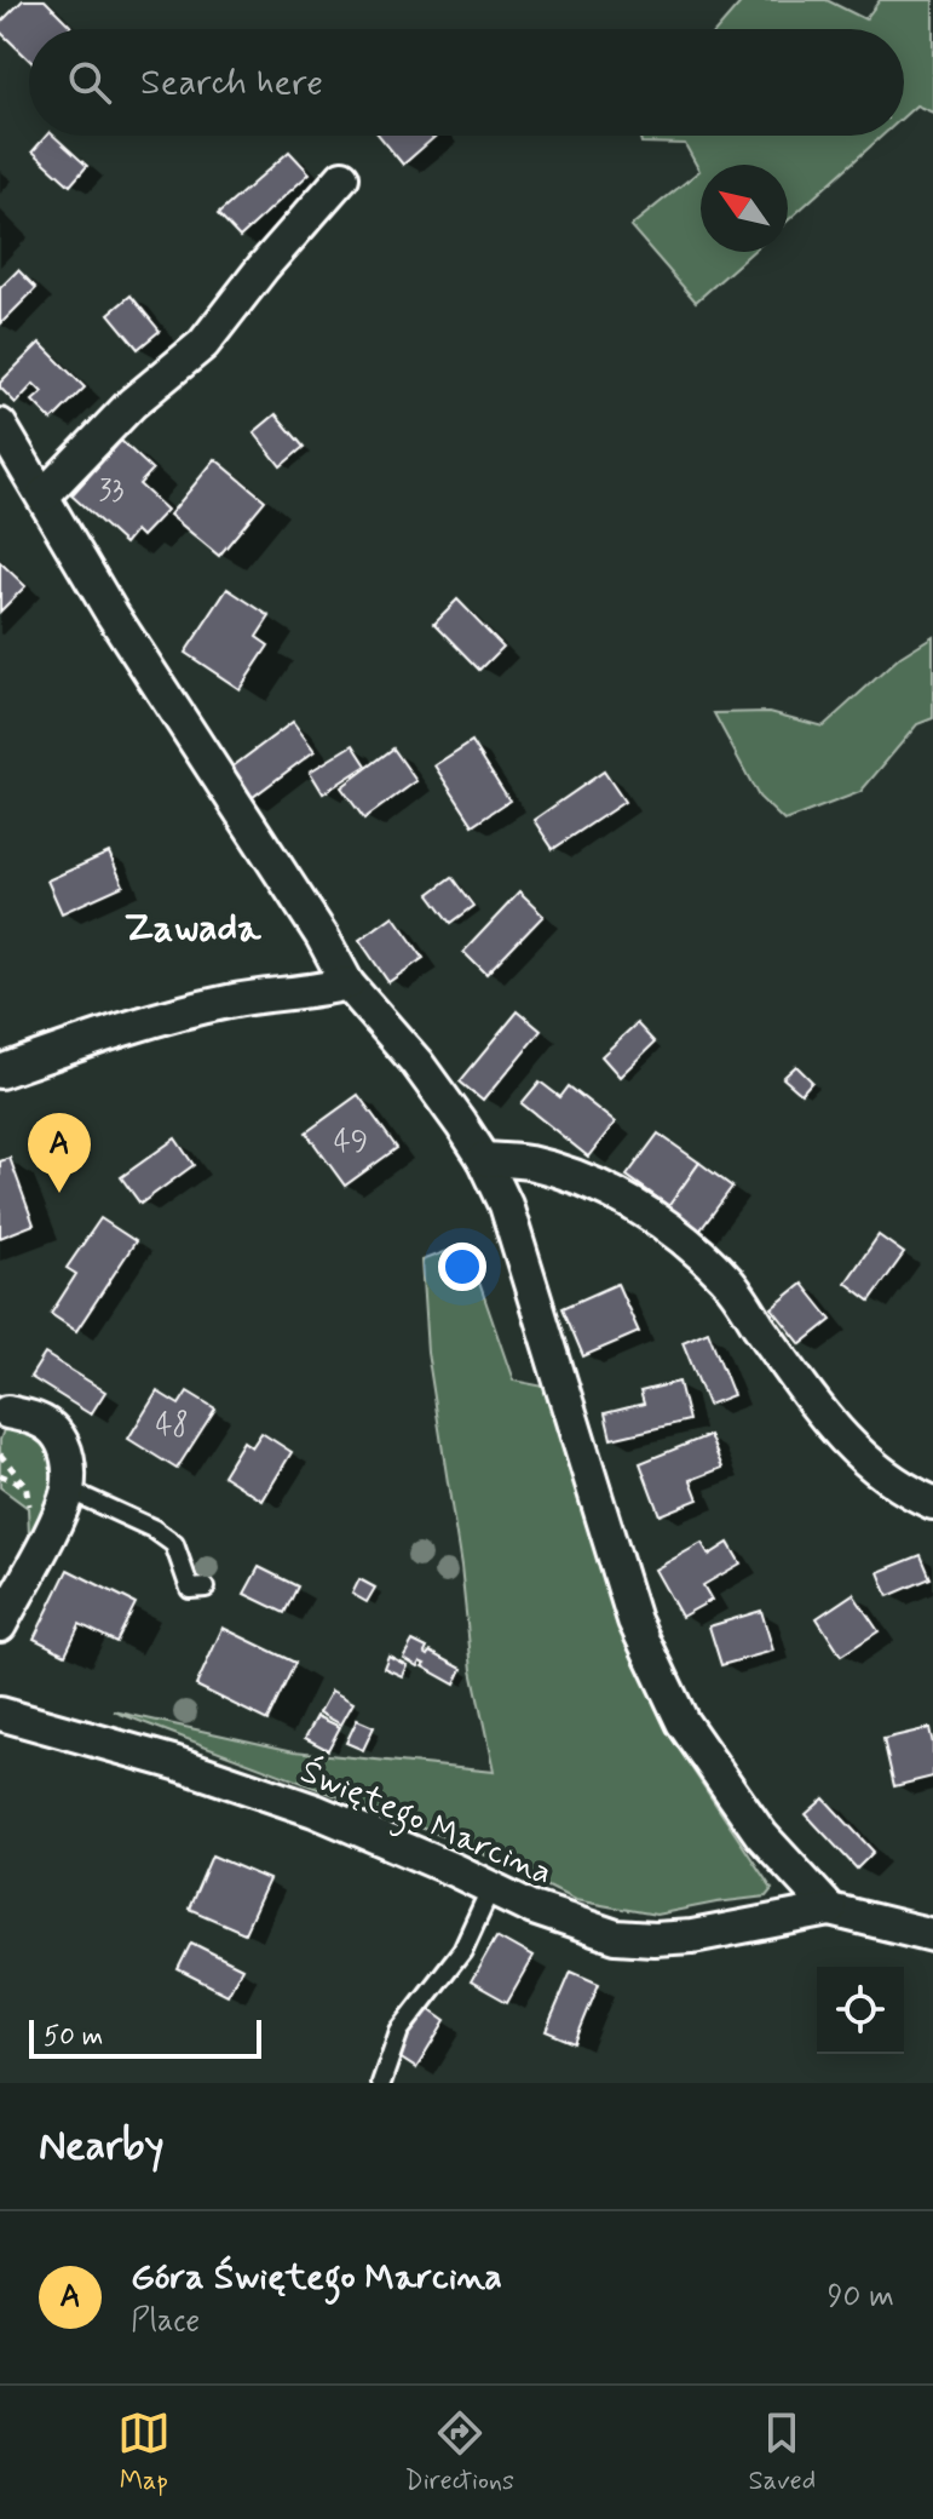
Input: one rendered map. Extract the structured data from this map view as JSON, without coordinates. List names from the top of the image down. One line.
{"streets":{"street":["Świętego Marcina"]},"districts":["Zawada"],"house_numbers":["33","49","48"],"scale_bar":"50 m","north":"top left","page":{"search":"Search here","pins":"A","scale":"50 m","heading":"Nearby","list":[{"mark":"A","name":"Góra Świętego Marcina","note":"Place","value":"90 m"}],"nav":["Map","Directions","Saved"]}}
